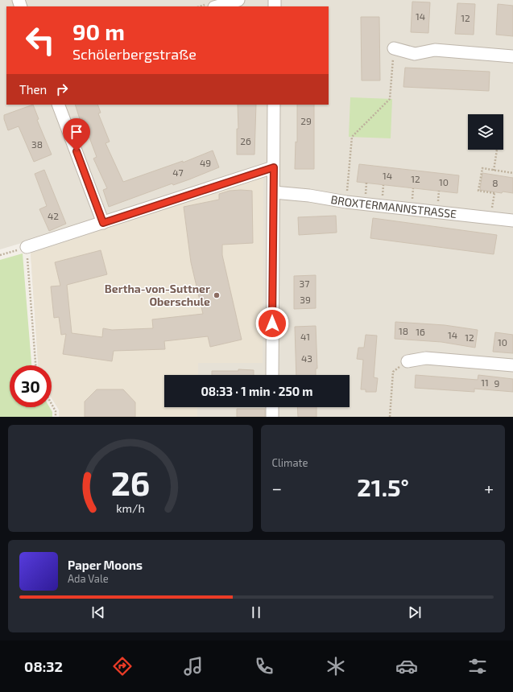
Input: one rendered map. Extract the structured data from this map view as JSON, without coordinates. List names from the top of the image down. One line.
{"streets":{"street":["BROXTERMANNSTRASSE"]},"places":["Bertha-von-Suttner Oberschule"],"house_numbers":["14","12","29","26","38","49","47","14","12","10","8","42","37","39","18","16","14","41","12","10","43","11","9"],"page":{"turn":["90 m","Schölerbergstraße"],"then":"Then","limit":"30","trip":"08:33 · 1 min · 250 m","tile":"Climate","heat":["−","21.5°","+"],"song":["Paper Moons","Ada Vale"],"tabs":"08:32","gauge":["26","km/h"]}}
